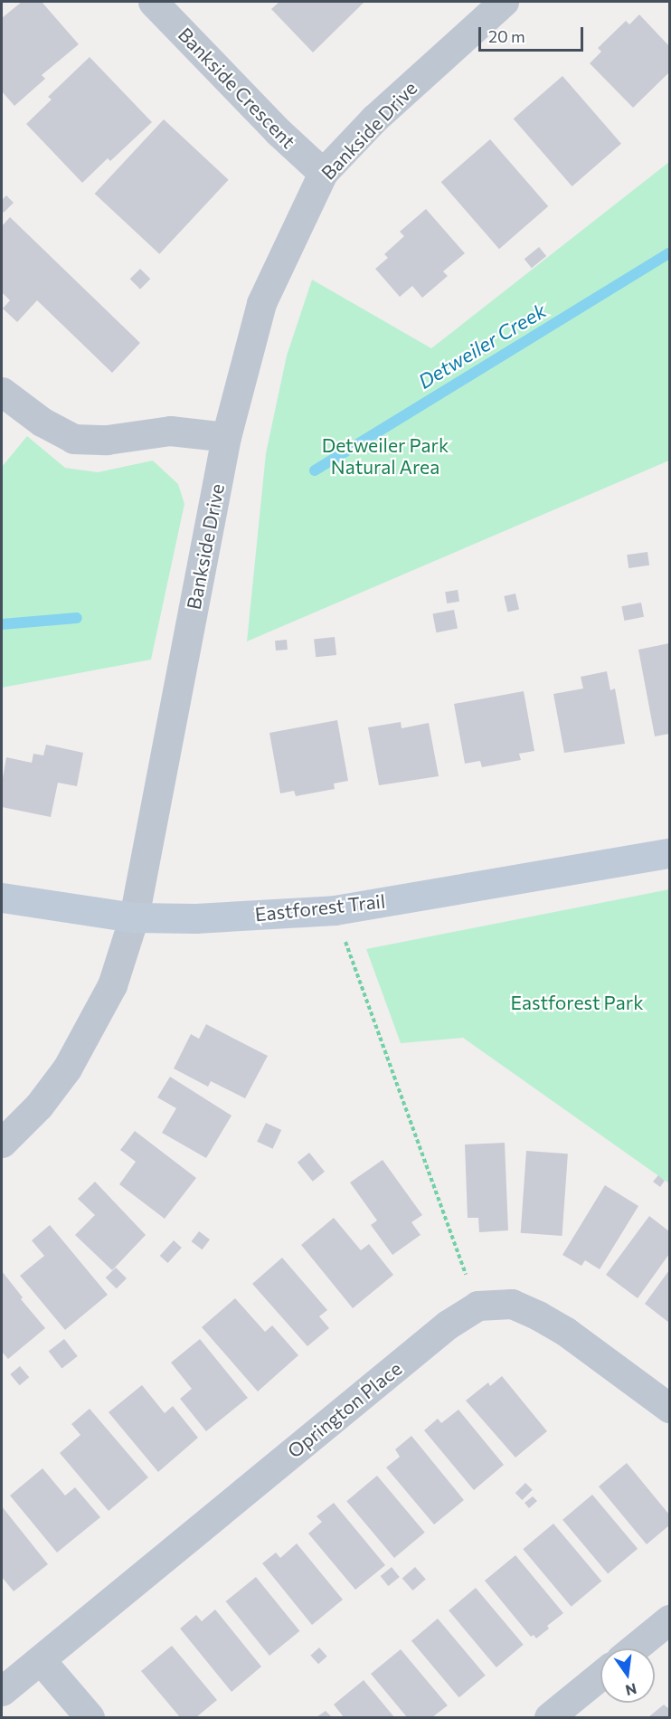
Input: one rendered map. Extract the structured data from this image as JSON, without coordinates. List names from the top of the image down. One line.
{"streets":{"street":["Bankside Crescent","Bankside Drive","Eastforest Trail","Oprington Place"]},"crossings":[["Bankside Crescent","Bankside Drive"],["Bankside Drive","Eastforest Trail"]],"water":["Detweiler Creek"],"parks":["Detweiler Park Natural Area","Eastforest Park"],"scale_bar":"20 m","north":"bottom"}
